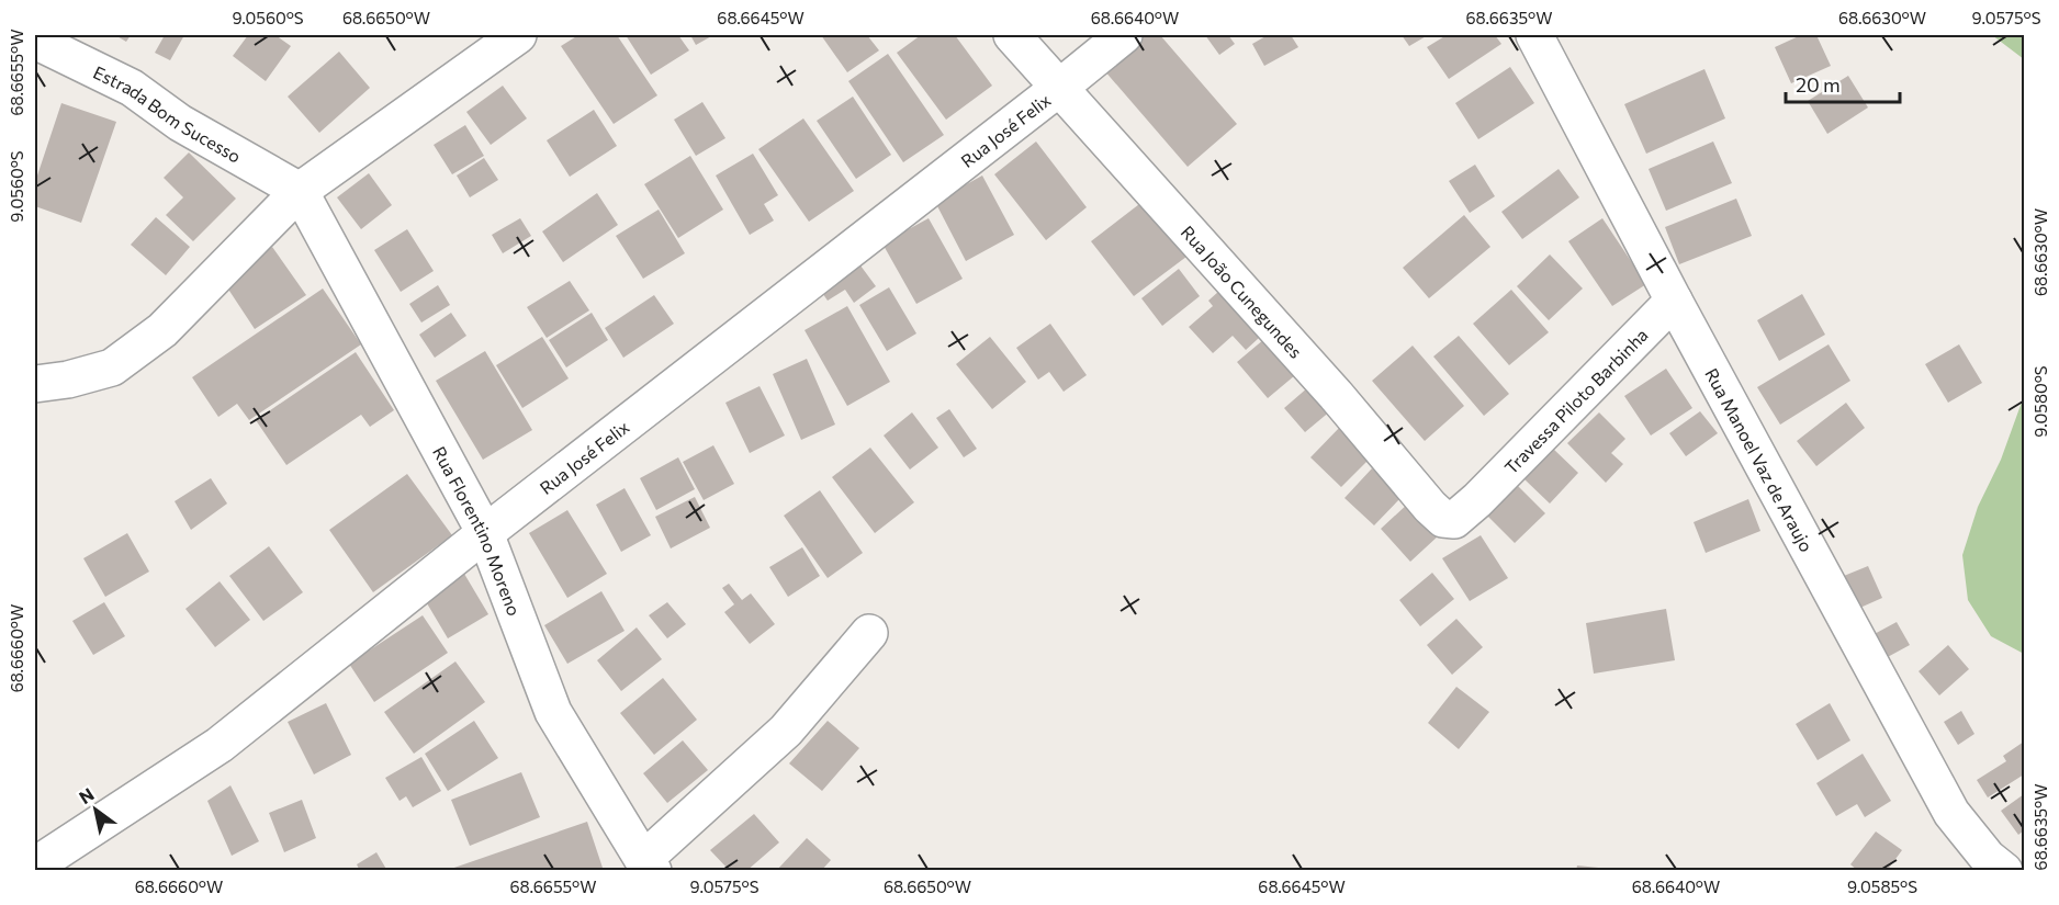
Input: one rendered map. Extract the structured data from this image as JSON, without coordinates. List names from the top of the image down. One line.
{"streets":{"street":["Estrada Bom Sucesso","Rua José Felix","Rua João Cunegundes","Travessa Piloto Barbinha","Rua Manoel Vaz de Araujo","Rua Florentino Moreno"]},"crossings":[["Estrada Bom Sucesso","Rua Florentino Moreno"],["Rua José Felix","Rua João Cunegundes"],["Rua José Felix","Rua Florentino Moreno"],["Rua João Cunegundes","Travessa Piloto Barbinha"],["Travessa Piloto Barbinha","Rua Manoel Vaz de Araujo"]],"scale_bar":"20 m","north":"top left","coordinates":["9.0560°S","68.6650°W","68.6645°W","68.6640°W","68.6635°W","68.6630°W","9.0575°S","68.6655°W","9.0580°S","68.6660°W","9.0585°S"]}
